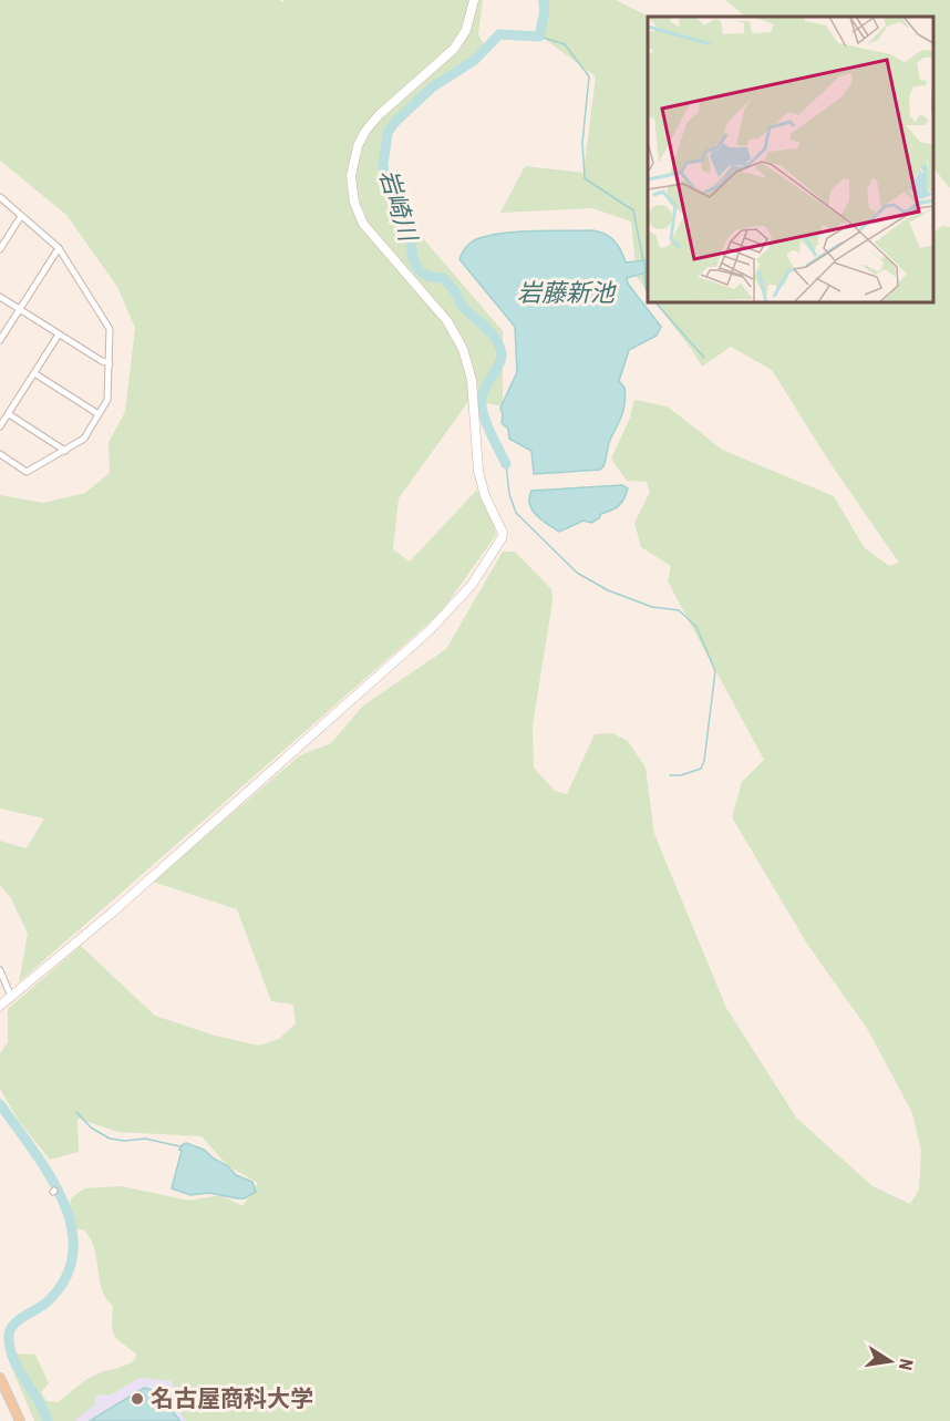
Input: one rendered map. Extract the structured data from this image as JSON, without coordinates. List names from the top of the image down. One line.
{"water":["岩崎川","岩藤新池"],"places":["名古屋商科大学"],"north":"right"}
